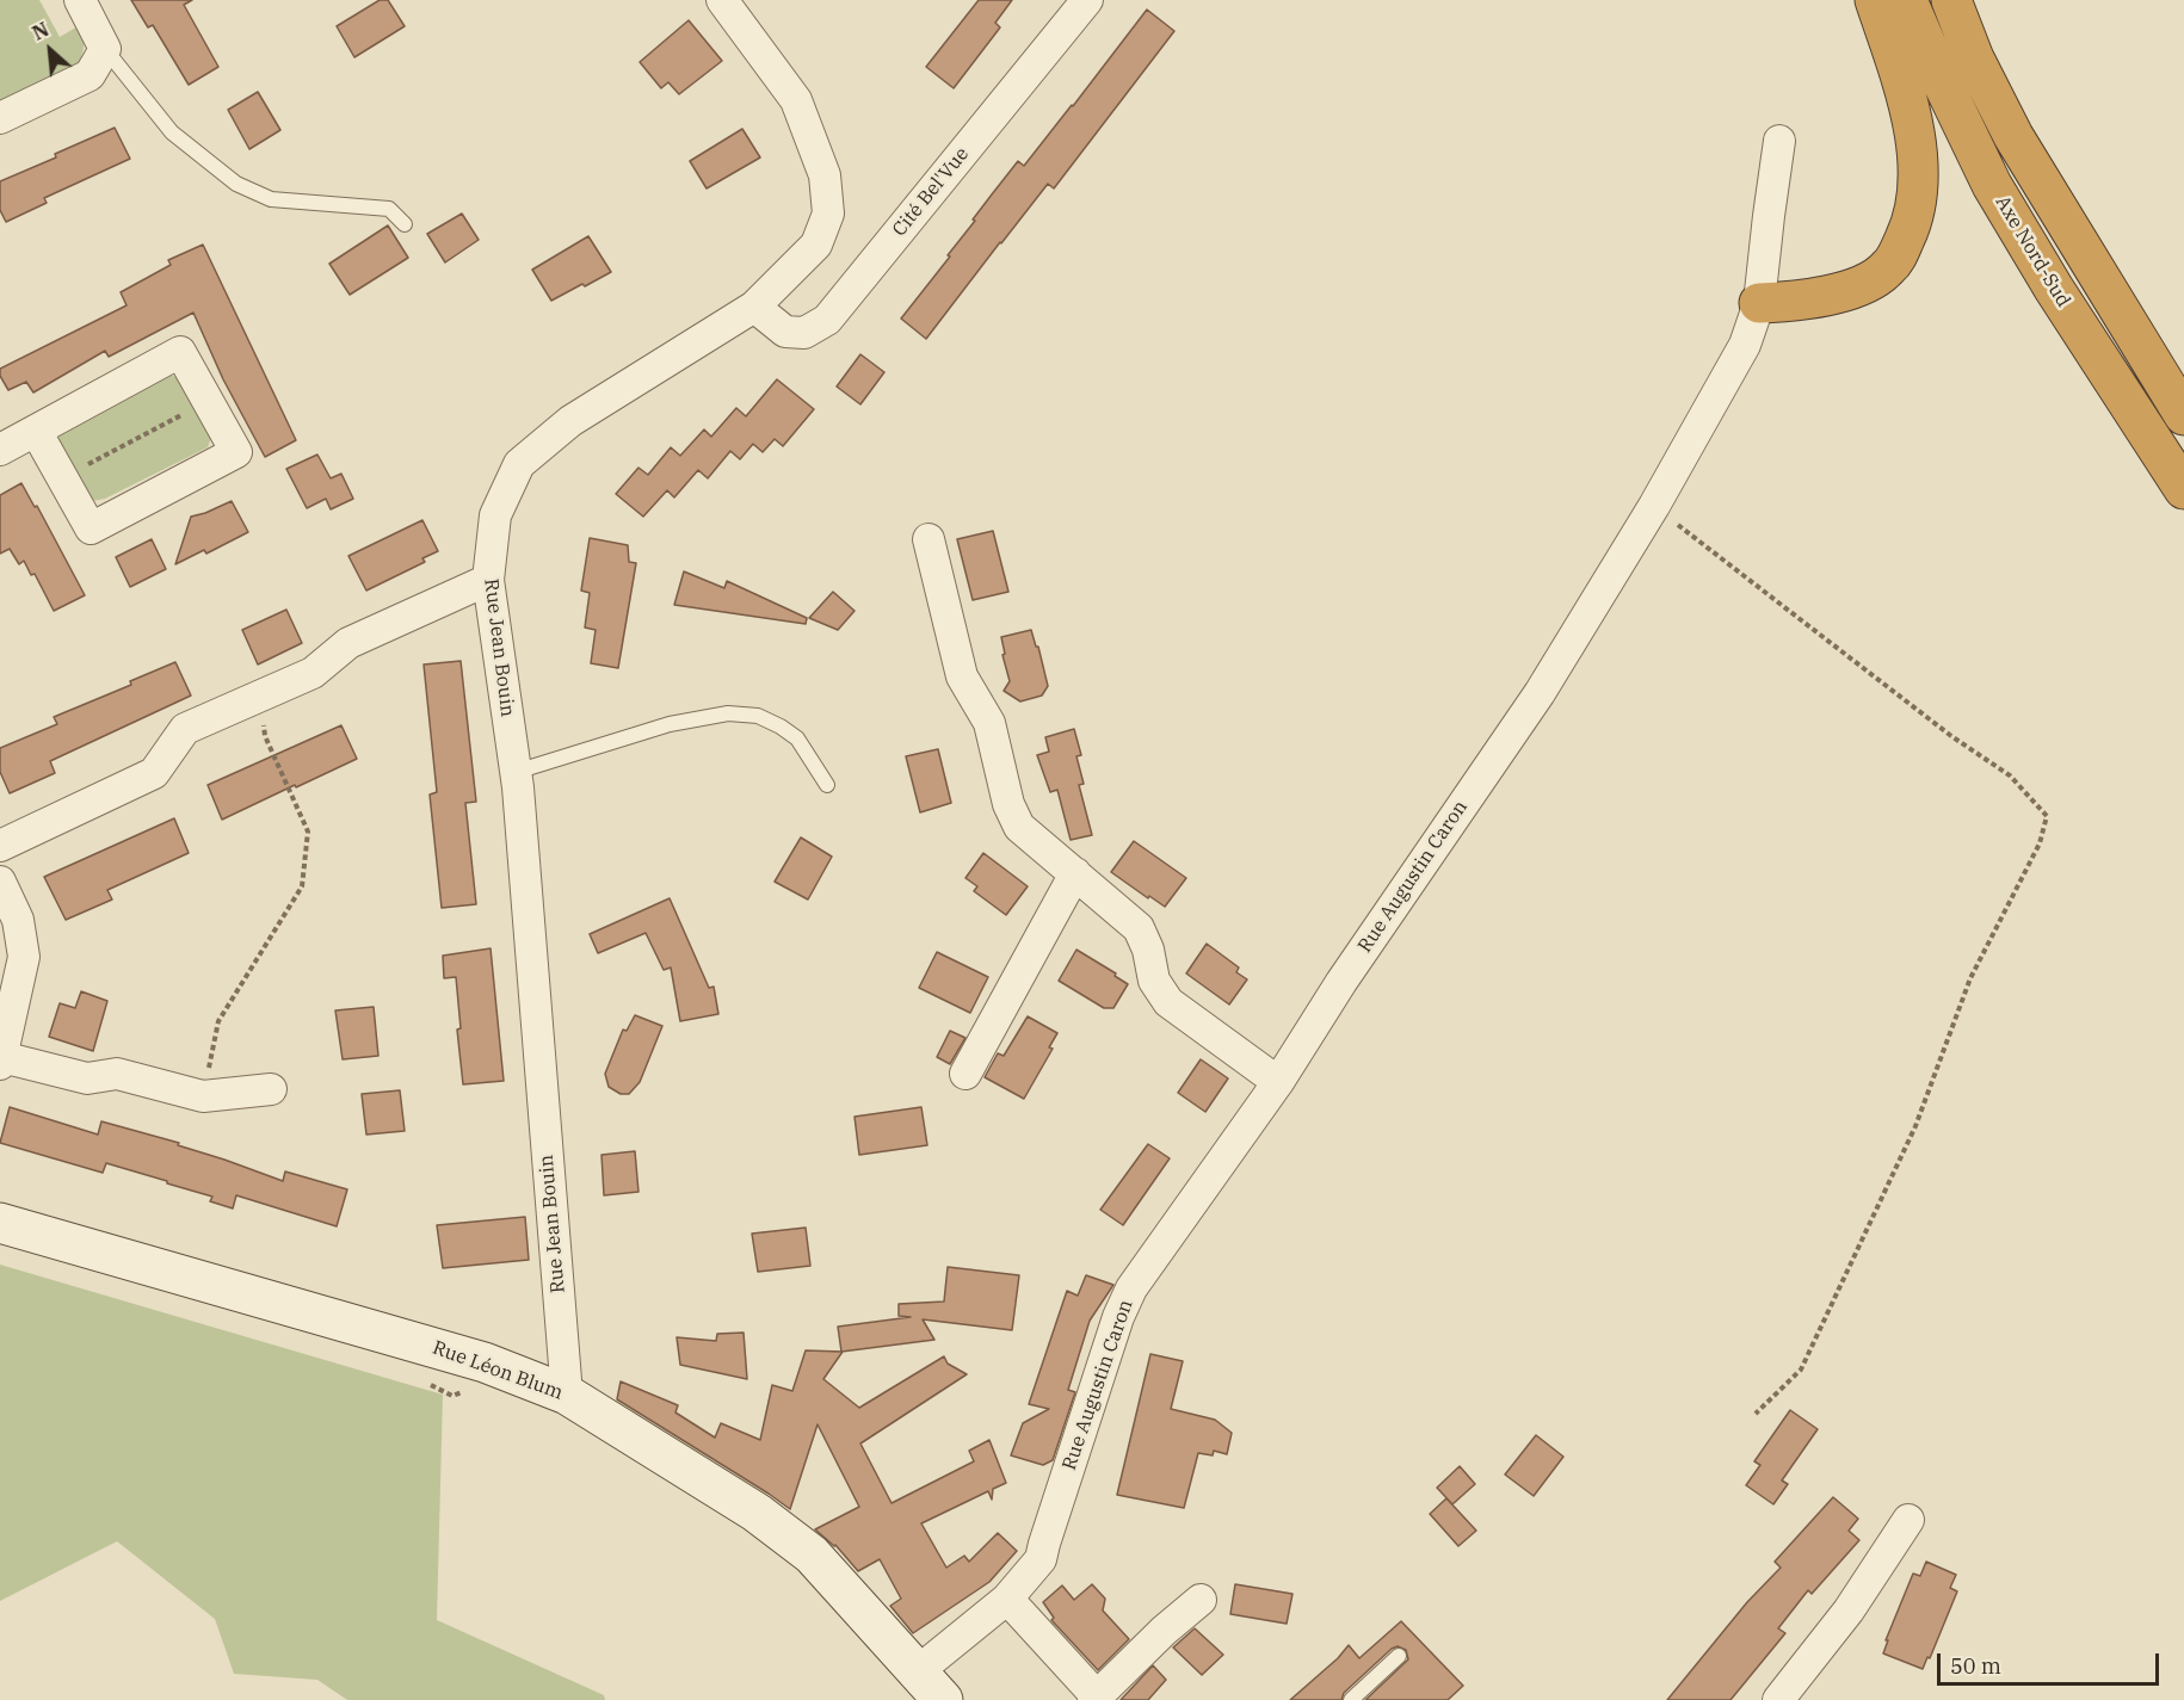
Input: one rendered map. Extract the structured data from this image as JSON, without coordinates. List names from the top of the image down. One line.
{"streets":{"highway":["Axe Nord-Sud"],"street":["Cité Bel'Vue","Rue Jean Bouin","Rue Augustin Caron","Rue Léon Blum"]},"crossings":[["Cité Bel'Vue","Rue Jean Bouin"],["Rue Jean Bouin","Rue Léon Blum"],["Rue Augustin Caron","Rue Léon Blum"]],"scale_bar":"50 m","north":"top left"}
